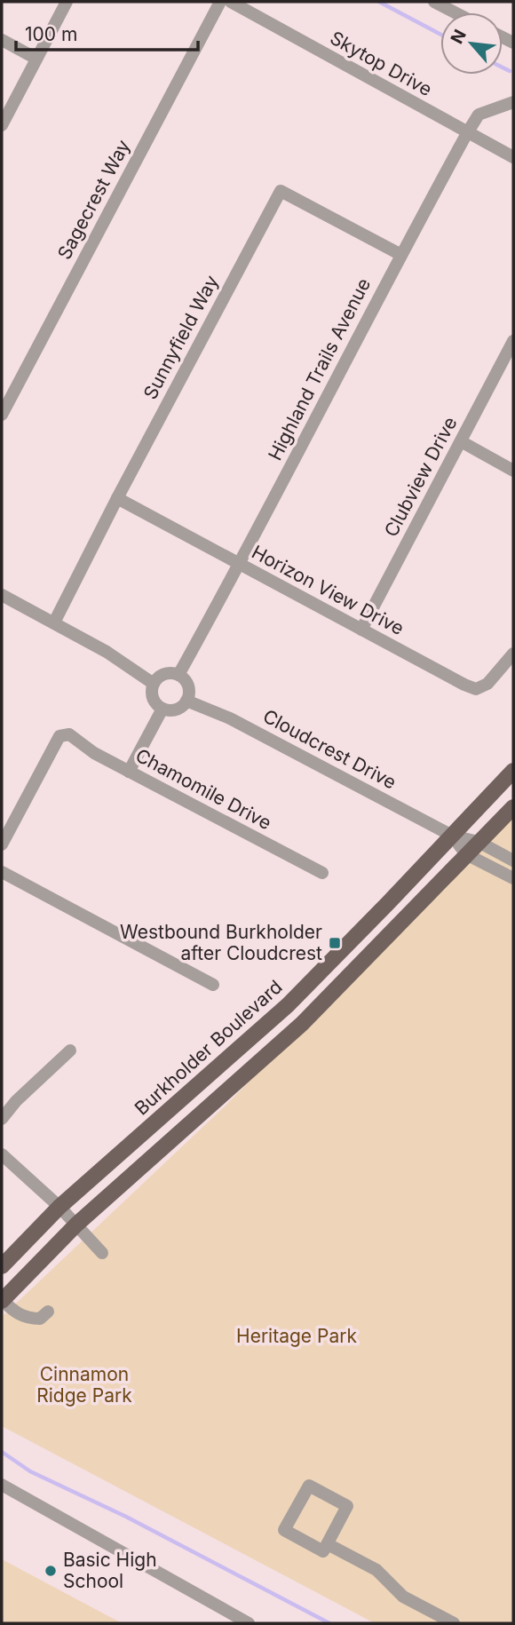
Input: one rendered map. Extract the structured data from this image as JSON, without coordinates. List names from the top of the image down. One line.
{"streets":{"main road":["Burkholder Boulevard"],"street":["Skytop Drive","Sagecrest Way","Sunnyfield Way","Highland Trails Avenue","Clubview Drive","Horizon View Drive","Cloudcrest Drive","Chamomile Drive"]},"crossings":[["Skytop Drive","Highland Trails Avenue"],["Sunnyfield Way","Highland Trails Avenue"],["Sunnyfield Way","Horizon View Drive"],["Highland Trails Avenue","Horizon View Drive"],["Highland Trails Avenue","Cloudcrest Drive"],["Clubview Drive","Horizon View Drive"],["Cloudcrest Drive","Burkholder Boulevard"]],"parks":["Heritage Park","Cinnamon Ridge Park"],"places":{"transit":["Westbound Burkholder after Cloudcrest"],"other":["Basic High School"]},"scale_bar":"100 m","north":"top left"}
